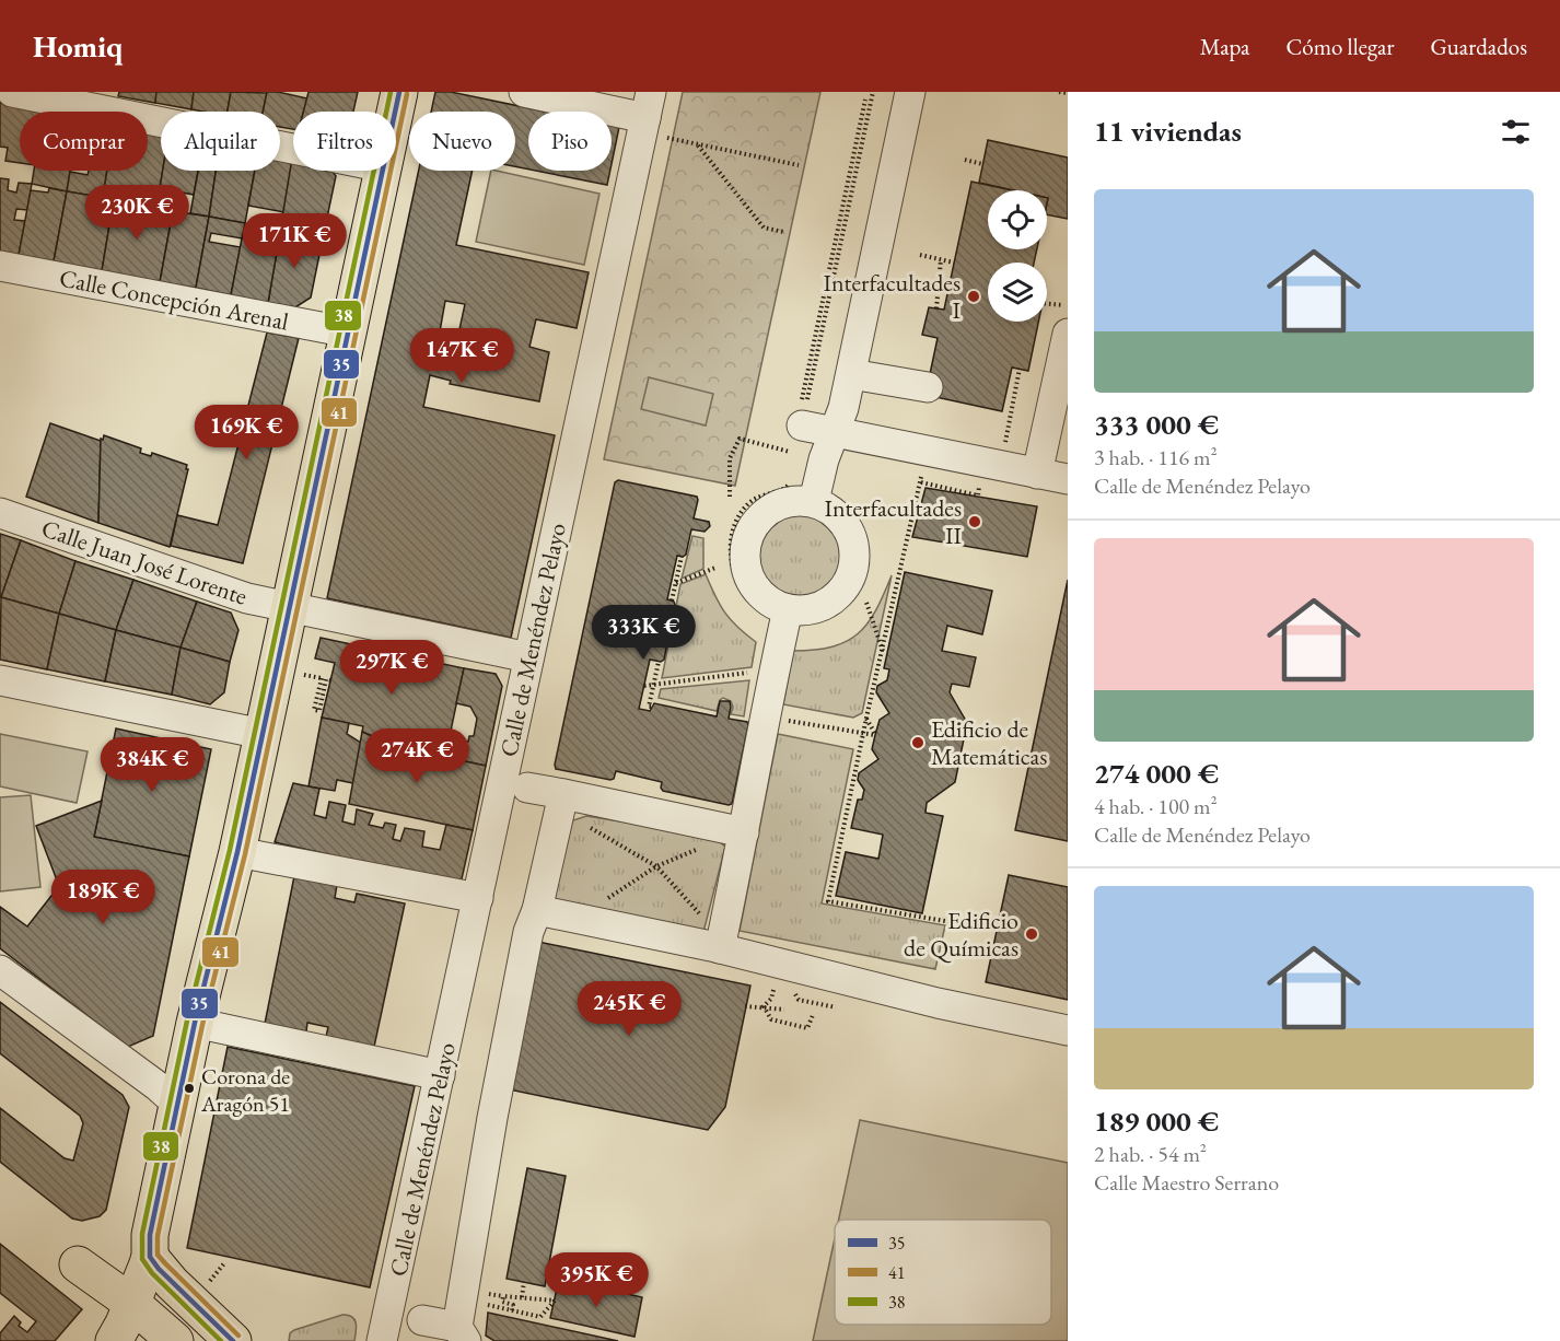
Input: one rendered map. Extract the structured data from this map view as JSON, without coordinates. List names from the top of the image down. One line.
{"streets":{"street":["Calle Concepción Arenal","Calle Juan José Lorente","Calle de Menéndez Pelayo"]},"crossings":[["Calle Juan José Lorente","Calle de Menéndez Pelayo"]],"places":["Interfacultades I","Interfacultades II","Edificio de Matemáticas","Edificio de Químicas","Corona de Aragón 51"],"lines":["transit line 35","transit line 38","transit line 41"],"legend":["35","41","38"],"page":{"header":"Homiq","nav":["Mapa","Cómo llegar","Guardados"],"heading":"11 viviendas","chip":["Comprar","Alquilar","Filtros","Nuevo","Piso"],"list":[{"name":"333 000 €","note":"3 hab. · 116 m² · Calle de Menéndez Pelayo"},{"name":"274 000 €","note":"4 hab. · 100 m² · Calle de Menéndez Pelayo"},{"name":"189 000 €","note":"2 hab. · 54 m² · Calle Maestro Serrano"}],"price":["230K €","171K €","147K €","169K €","333K €","297K €","274K €","384K €","189K €","245K €","395K €"]}}
